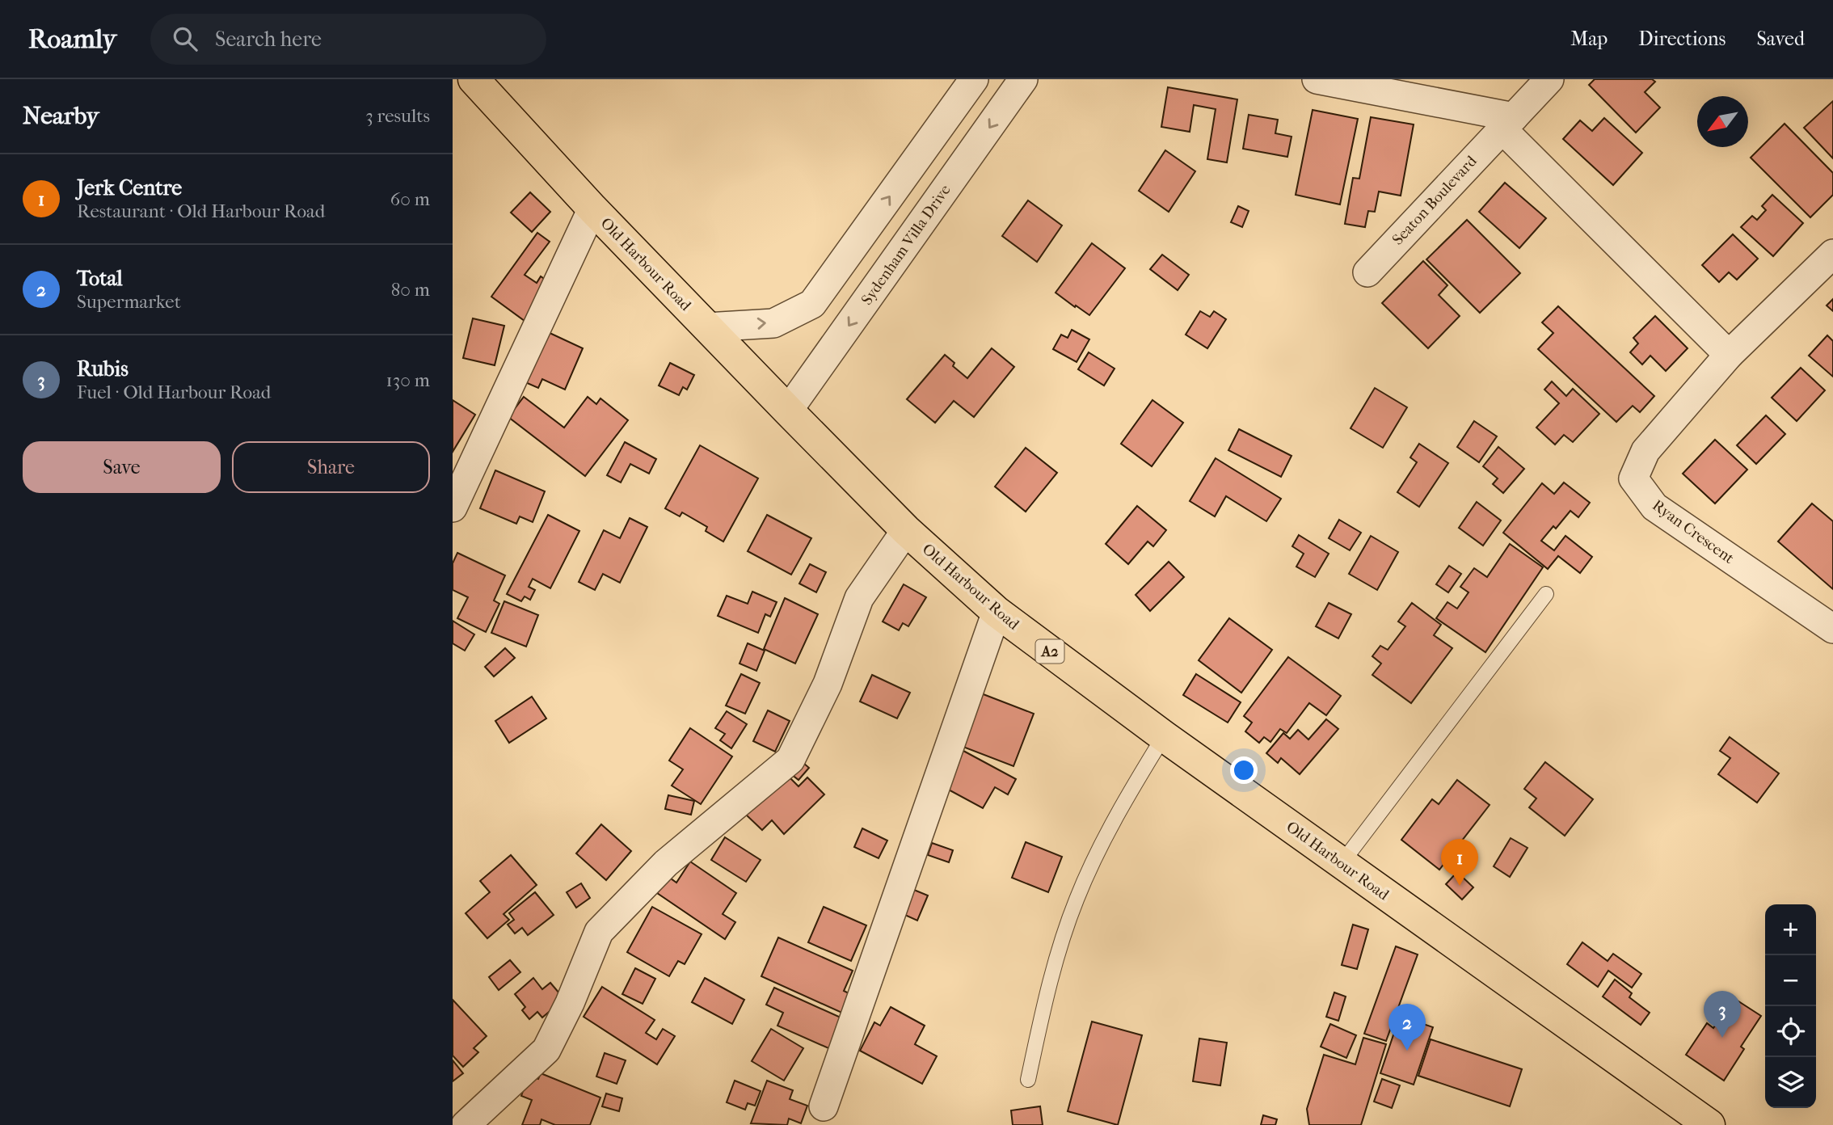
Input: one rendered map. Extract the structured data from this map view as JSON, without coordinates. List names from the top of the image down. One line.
{"streets":{"main road":["Old Harbour Road","A2"],"street":["Seaton Boulevard","Sydenham Villa Drive","Ryan Crescent"]},"crossings":[["Sydenham Villa Drive","Old Harbour Road"]],"north":"bottom left","page":{"header":"Roamly","search":"Search here","nav":["Map","Directions","Saved"],"heading":["Nearby","3 results"],"list":[{"mark":"1","name":"Jerk Centre","note":"Restaurant · Old Harbour Road","value":"60 m"},{"mark":"2","name":"Total","note":"Supermarket","value":"80 m"},{"mark":"3","name":"Rubis","note":"Fuel · Old Harbour Road","value":"130 m"}],"buttons":["Save","Share"],"pins":["1","3","2"],"map_buttons":["+","−"]}}
